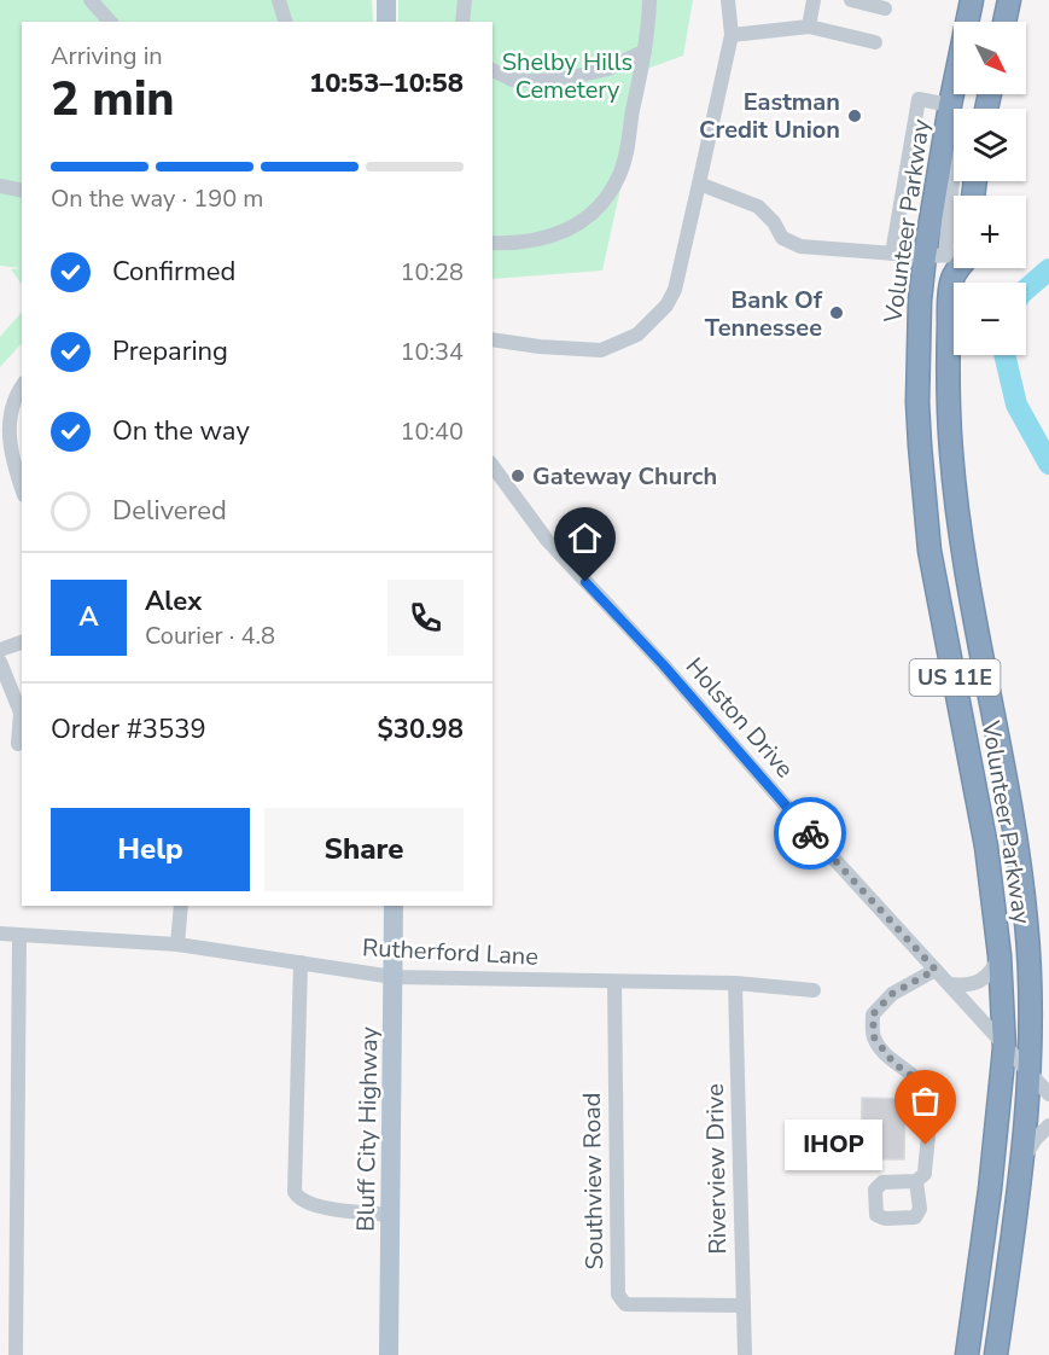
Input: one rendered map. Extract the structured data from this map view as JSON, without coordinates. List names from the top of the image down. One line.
{"streets":{"highway":["Volunteer Parkway","US 11E"],"main road":["Bluff City Highway"],"street":["Holston Drive","Rutherford Lane","Riverview Drive","Southview Road"]},"crossings":[["Volunteer Parkway","Holston Drive"],["Rutherford Lane","Bluff City Highway"],["Rutherford Lane","Riverview Drive"],["Rutherford Lane","Southview Road"],["Riverview Drive","Southview Road"]],"parks":["Shelby Hills Cemetery"],"places":["Eastman Credit Union","Bank Of Tennessee","Gateway Church","IHOP"],"north":"bottom right","page":{"map_buttons":["+","−"],"heading":["2 min","Arriving in","10:53–10:58"],"panel":["Alex","Courier · 4.8","Order #3539","$30.98"],"bar":"On the way · 190 m","list":[["Confirmed","10:28"],["Preparing","10:34"],["On the way","10:40"],"Delivered"],"round":"A","buttons":["Help","Share"],"bubble":"IHOP"}}
